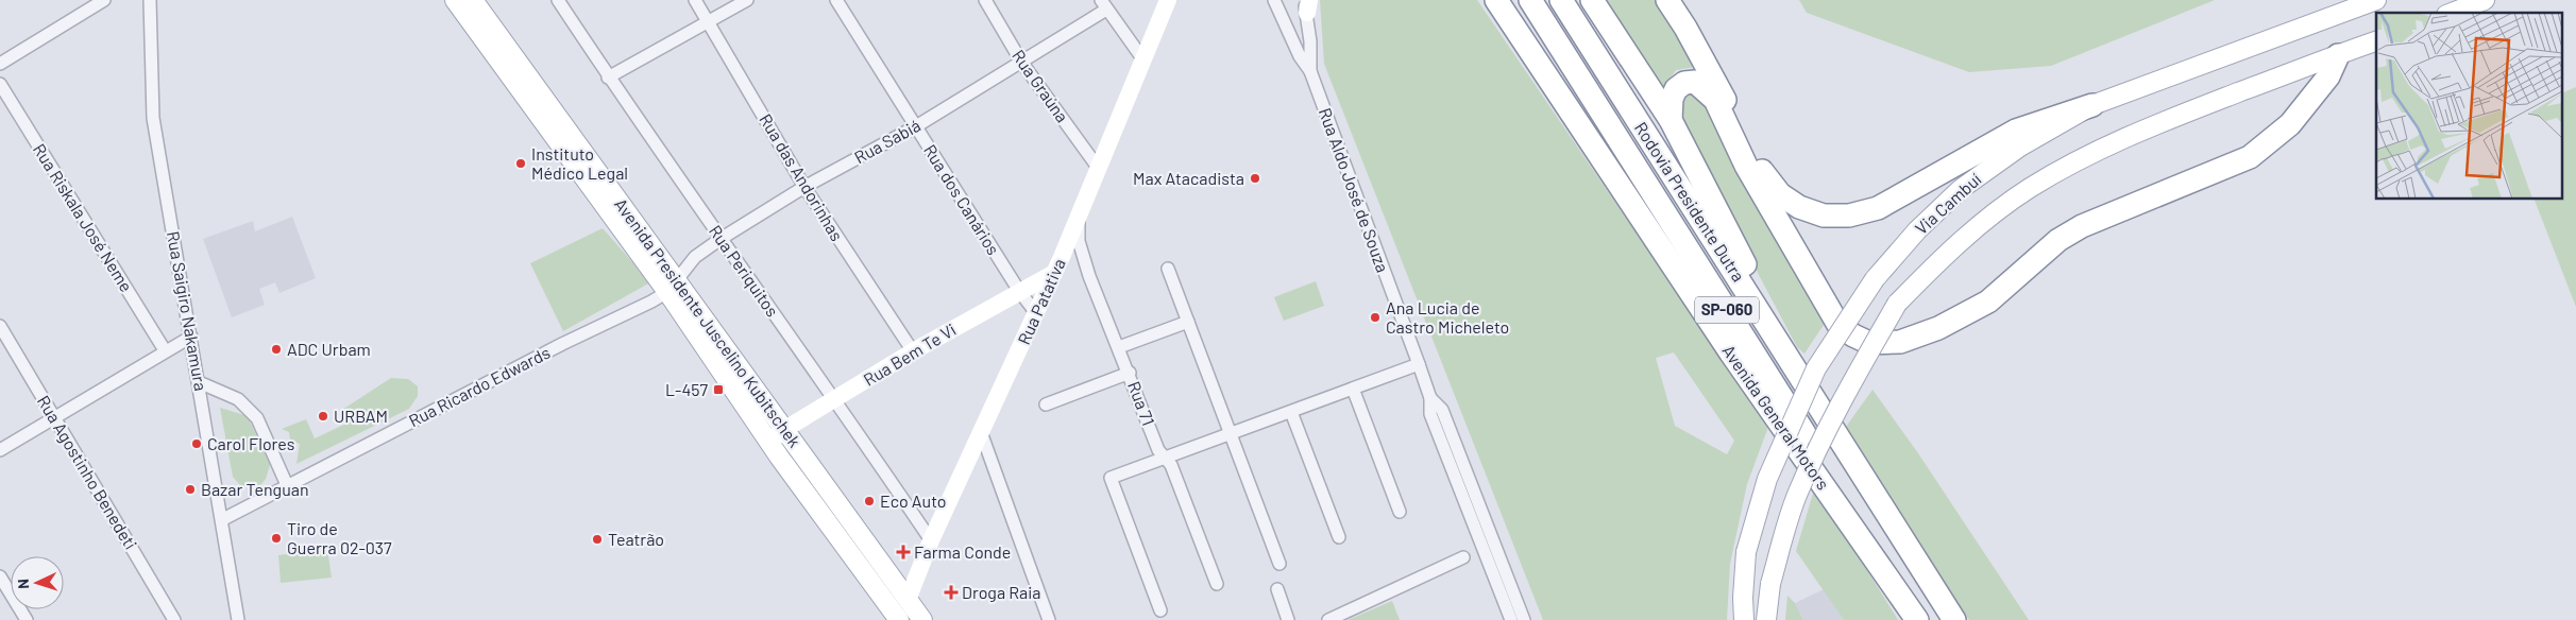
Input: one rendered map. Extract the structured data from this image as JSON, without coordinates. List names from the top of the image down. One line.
{"streets":{"highway":["Rodovia Presidente Dutra","SP-060","Avenida General Motors"],"main road":["Via Cambuí","Rua Patativa","Avenida Presidente Juscelino Kubitschek","Rua Bem Te Vi"],"street":["Rua Graúna","Rua Sabiá","Rua das Andorinhas","Rua Aldo José de Souza","Rua dos Canários","Rua Riskala José Neme","Rua Periquitos","Rua Saigiro Nakamura","Rua Ricardo Edwards","Rua 71","Rua Agostinho Benedeti"]},"crossings":[["Rua Graúna","Rua Sabiá"],["Rua Graúna","Rua Patativa"],["Rua Sabiá","Rua das Andorinhas"],["Rua Sabiá","Rua dos Canários"],["Rua Sabiá","Rua Periquitos"],["Rua Sabiá","Avenida Presidente Juscelino Kubitschek"],["Rua Sabiá","Rua Ricardo Edwards"],["Rua das Andorinhas","Rua Bem Te Vi"],["Rua dos Canários","Rua Patativa"],["Rua dos Canários","Rua Bem Te Vi"],["Rua Periquitos","Rua Patativa"],["Rua Periquitos","Rua Bem Te Vi"],["Rua Patativa","Avenida Presidente Juscelino Kubitschek"],["Rua Patativa","Rua Bem Te Vi"],["Rua Patativa","Rua 71"],["Rua Saigiro Nakamura","Rua Ricardo Edwards"],["Avenida Presidente Juscelino Kubitschek","Rua Bem Te Vi"],["Avenida Presidente Juscelino Kubitschek","Rua Ricardo Edwards"]],"places":{"other":["Instituto Médico Legal","Max Atacadista","Ana Lucia de Castro Micheleto","ADC Urbam","URBAM","Carol Flores","Bazar Tenguan","Eco Auto","Tiro de Guerra 02-037","Teatrão"],"transit":["L-457"],"health":["Farma Conde","Droga Raia"]},"north":"left"}
